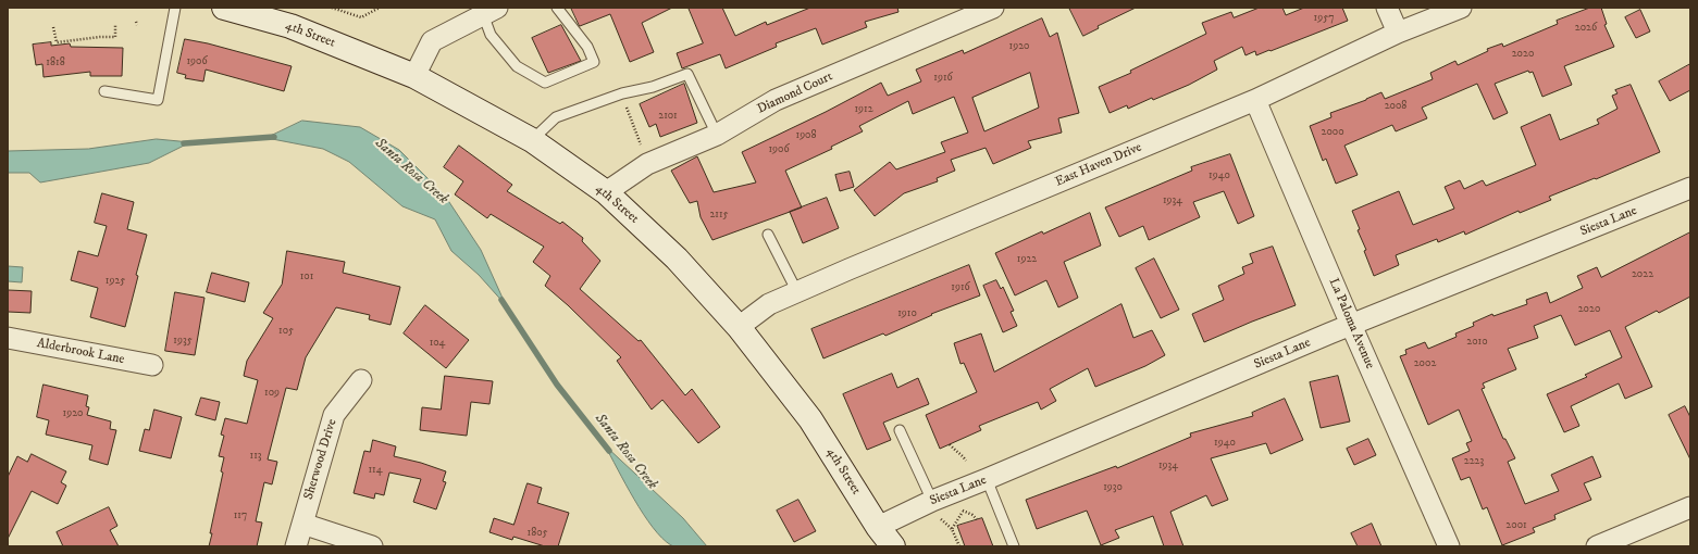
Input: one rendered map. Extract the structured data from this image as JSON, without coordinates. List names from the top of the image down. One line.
{"streets":{"main road":["4th Street"],"street":["Diamond Court","East Haven Drive","Siesta Lane","La Paloma Avenue","Alderbrook Lane","Sherwood Drive"]},"crossings":[["4th Street","Diamond Court"],["4th Street","East Haven Drive"],["4th Street","Siesta Lane"],["East Haven Drive","La Paloma Avenue"],["Siesta Lane","La Paloma Avenue"]],"water":["Santa Rosa Creek"],"house_numbers":["1957","2026","1920","2020","1906","1818","1916","2008","1912","2101","2000","1908","1906","1940","1934","2115","1922","2022","101","1925","1916","2020","1910","105","1935","2010","104","2002","109","1920","1940","113","2223","1934","114","1930","117","2001","1805"]}
